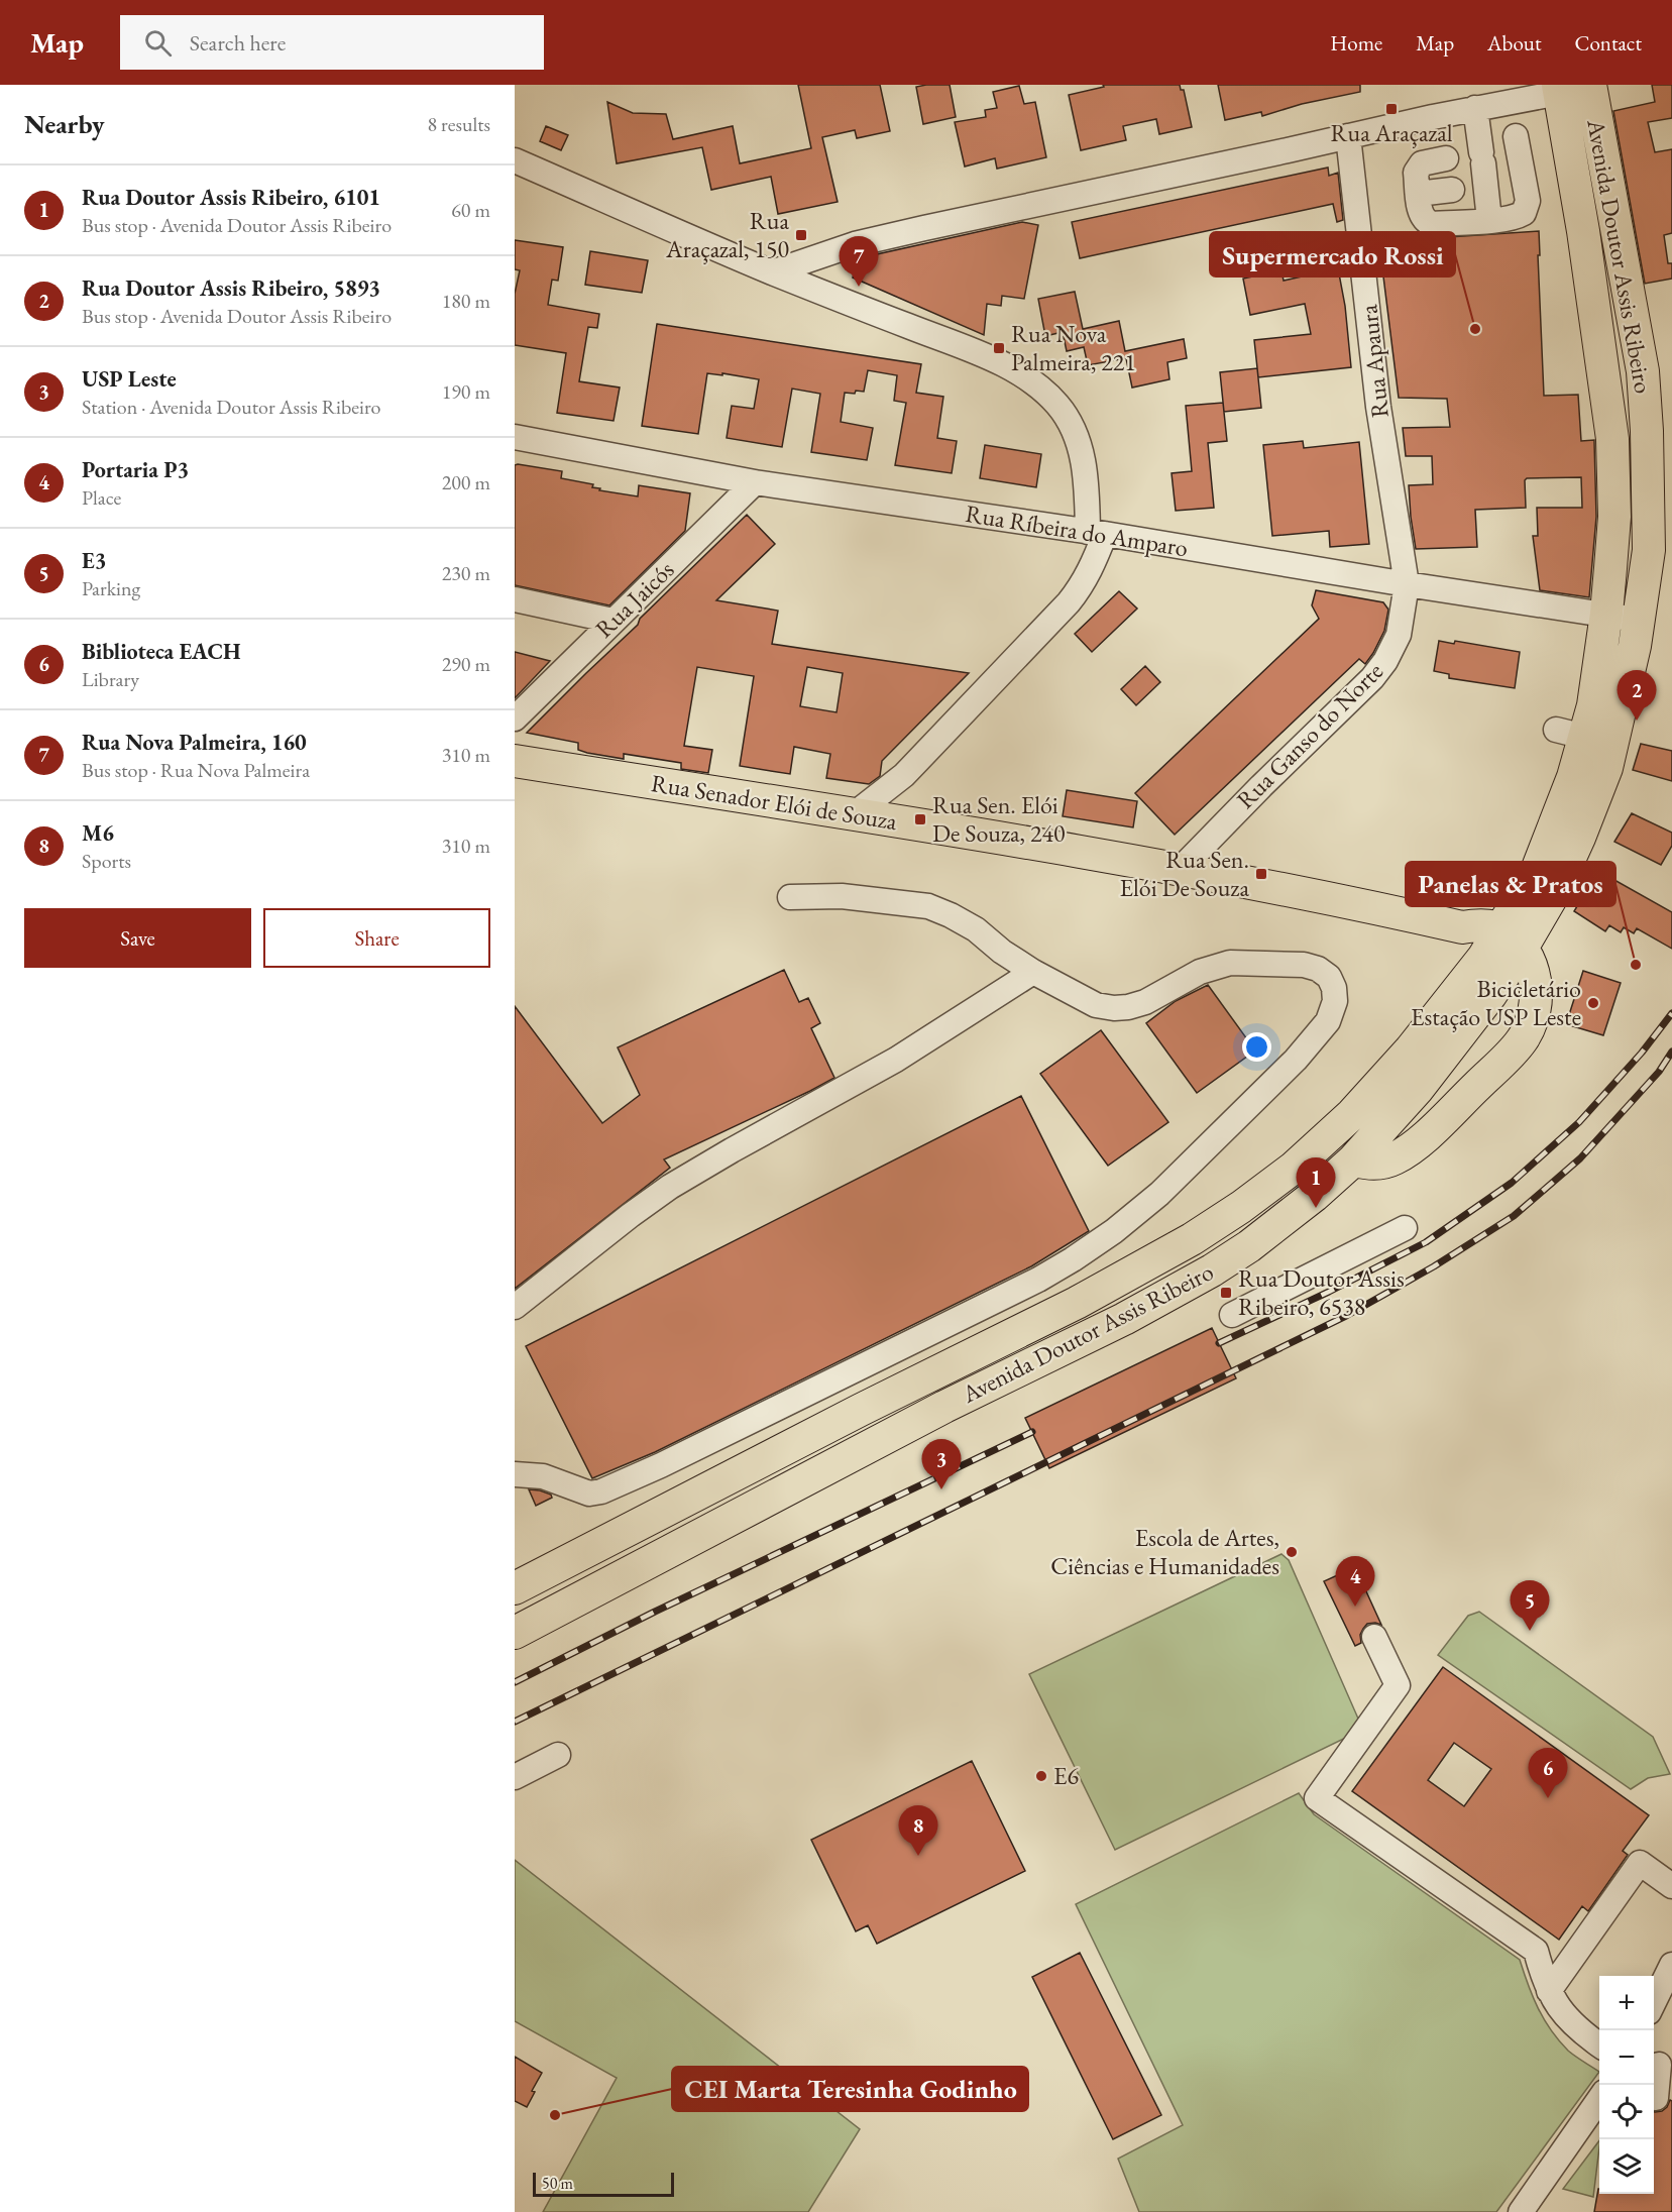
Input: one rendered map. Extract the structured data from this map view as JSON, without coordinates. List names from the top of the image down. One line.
{"streets":{"main road":["Avenida Doutor Assis Ribeiro","Rua Senador Elói de Souza"],"street":["Rua Apaura","Rua Ríbeira do Amparo","Rua Jaicós","Rua Ganso do Norte"]},"crossings":[["Avenida Doutor Assis Ribeiro","Rua Ríbeira do Amparo"],["Avenida Doutor Assis Ribeiro","Rua Senador Elói de Souza"],["Rua Apaura","Rua Ríbeira do Amparo"],["Rua Apaura","Rua Ganso do Norte"],["Rua Ríbeira do Amparo","Rua Jaicós"],["Rua Ríbeira do Amparo","Rua Ganso do Norte"],["Rua Ganso do Norte","Rua Senador Elói de Souza"]],"places":{"transit":["Rua Araçazal","Rua Araçazal, 150","Rua Nova Palmeira, 221","Rua Sen. Elói De Souza, 240","Rua Sen. Elói De Souza","Rua Doutor Assis Ribeiro, 6538"],"other":["Supermercado Rossi","Panelas & Pratos","Bicicletário Estação USP Leste","Escola de Artes, Ciências e Humanidades","E6","CEI Marta Teresinha Godinho"]},"scale_bar":"50 m","page":{"header":"Map","search":"Search here","nav":["Home","Map","About","Contact"],"heading":["Nearby","8 results"],"list":[{"mark":"1","name":"Rua Doutor Assis Ribeiro, 6101","note":"Bus stop · Avenida Doutor Assis Ribeiro","value":"60 m"},{"mark":"2","name":"Rua Doutor Assis Ribeiro, 5893","note":"Bus stop · Avenida Doutor Assis Ribeiro","value":"180 m"},{"mark":"3","name":"USP Leste","note":"Station · Avenida Doutor Assis Ribeiro","value":"190 m"},{"mark":"4","name":"Portaria P3","note":"Place","value":"200 m"},{"mark":"5","name":"E3","note":"Parking","value":"230 m"},{"mark":"6","name":"Biblioteca EACH","note":"Library","value":"290 m"},{"mark":"7","name":"Rua Nova Palmeira, 160","note":"Bus stop · Rua Nova Palmeira","value":"310 m"},{"mark":"8","name":"M6","note":"Sports","value":"310 m"}],"pins":["7","2","1","3","4","5","6","8"],"buttons":["Save","Share"],"map_buttons":["+","−"],"scale":"50 m"}}
